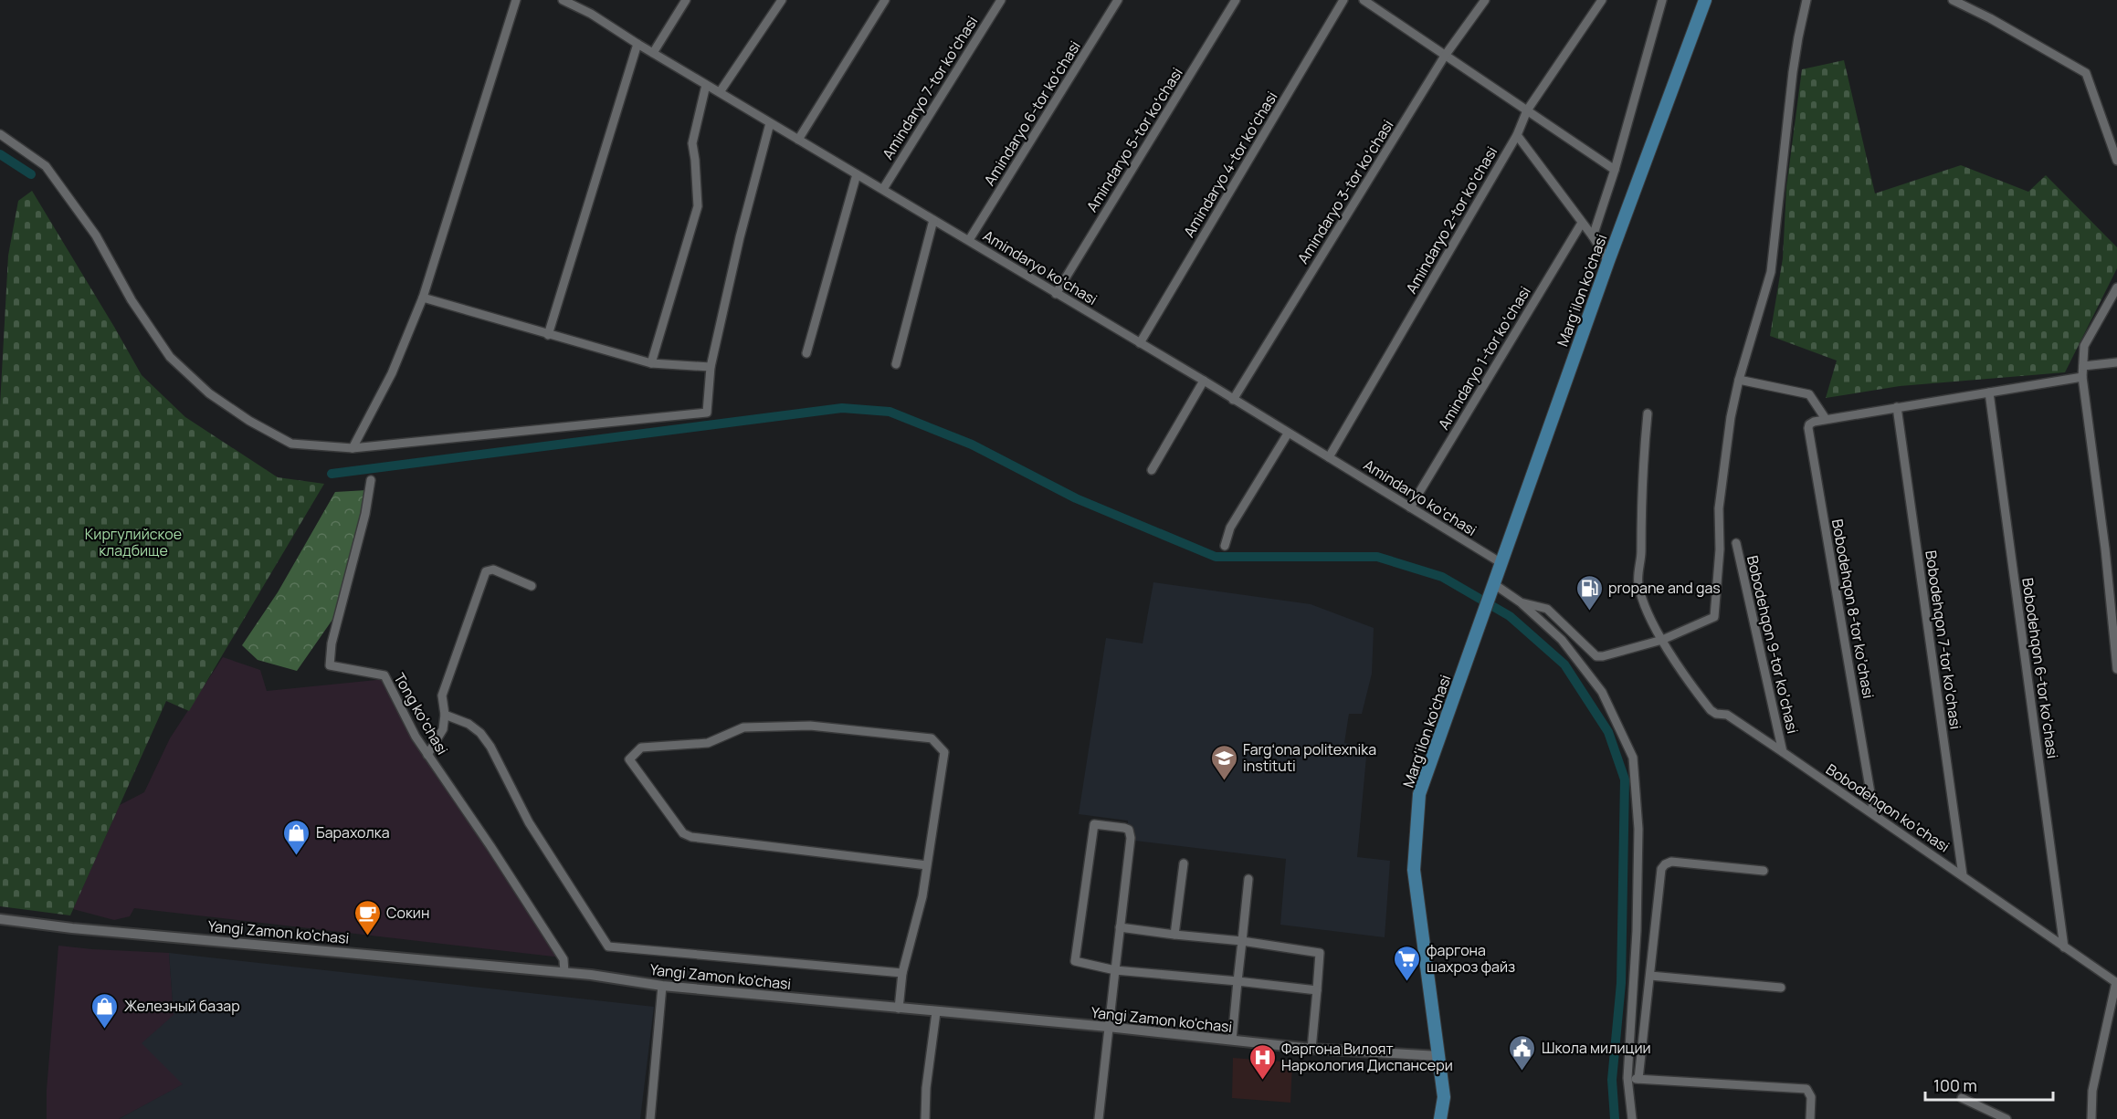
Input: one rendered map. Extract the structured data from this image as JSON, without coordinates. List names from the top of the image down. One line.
{"streets":{"main road":["Marg'ilon ko'chasi"],"street":["Amindaryo 7-tor koʻchasi","Amindaryo 6-tor koʻchasi","Amindaryo 5-tor koʻchasi","Amindaryo 4-tor koʻchasi","Amindaryo 3-tor koʻchasi","Amindaryo 2-tor koʻchasi","Amindaryo koʻchasi","Amindaryo 1-tor koʻchasi","Bobodehqon 8-tor koʼchasi","Bobodehqon 7-tor koʼchasi","Bobodehqon 9-tor koʼchasi","Bobodehqon 6-tor koʼchasi","Tong koʻchasi","Bobodehqon koʼchasi","Yangi Zamon ko'chasi"]},"crossings":[["Amindaryo 7-tor koʻchasi","Amindaryo koʻchasi"],["Amindaryo 6-tor koʻchasi","Amindaryo koʻchasi"],["Amindaryo 5-tor koʻchasi","Amindaryo koʻchasi"],["Amindaryo 4-tor koʻchasi","Amindaryo koʻchasi"],["Amindaryo 3-tor koʻchasi","Amindaryo koʻchasi"],["Amindaryo 2-tor koʻchasi","Amindaryo koʻchasi"],["Amindaryo koʻchasi","Marg'ilon ko'chasi"],["Amindaryo koʻchasi","Amindaryo 1-tor koʻchasi"],["Marg'ilon ko'chasi","Yangi Zamon ko'chasi"],["Bobodehqon 8-tor koʼchasi","Bobodehqon koʼchasi"],["Bobodehqon 7-tor koʼchasi","Bobodehqon koʼchasi"],["Bobodehqon 9-tor koʼchasi","Bobodehqon koʼchasi"],["Bobodehqon 6-tor koʼchasi","Bobodehqon koʼchasi"],["Tong koʻchasi","Yangi Zamon ko'chasi"]],"parks":["Киргулийское кладбище"],"places":{"fuel station":["propane and gas"],"school or university":["Fargʻona politexnika instituti"],"shop":["Барахолка","Железный базар"],"cafe":["Сокин"],"supermarket":["фаргона шахроз файз"],"public building":["Школа милиции"],"hospital":["Фаргона Вилоят Наркология Диспансери"]},"scale_bar":"100 m"}
